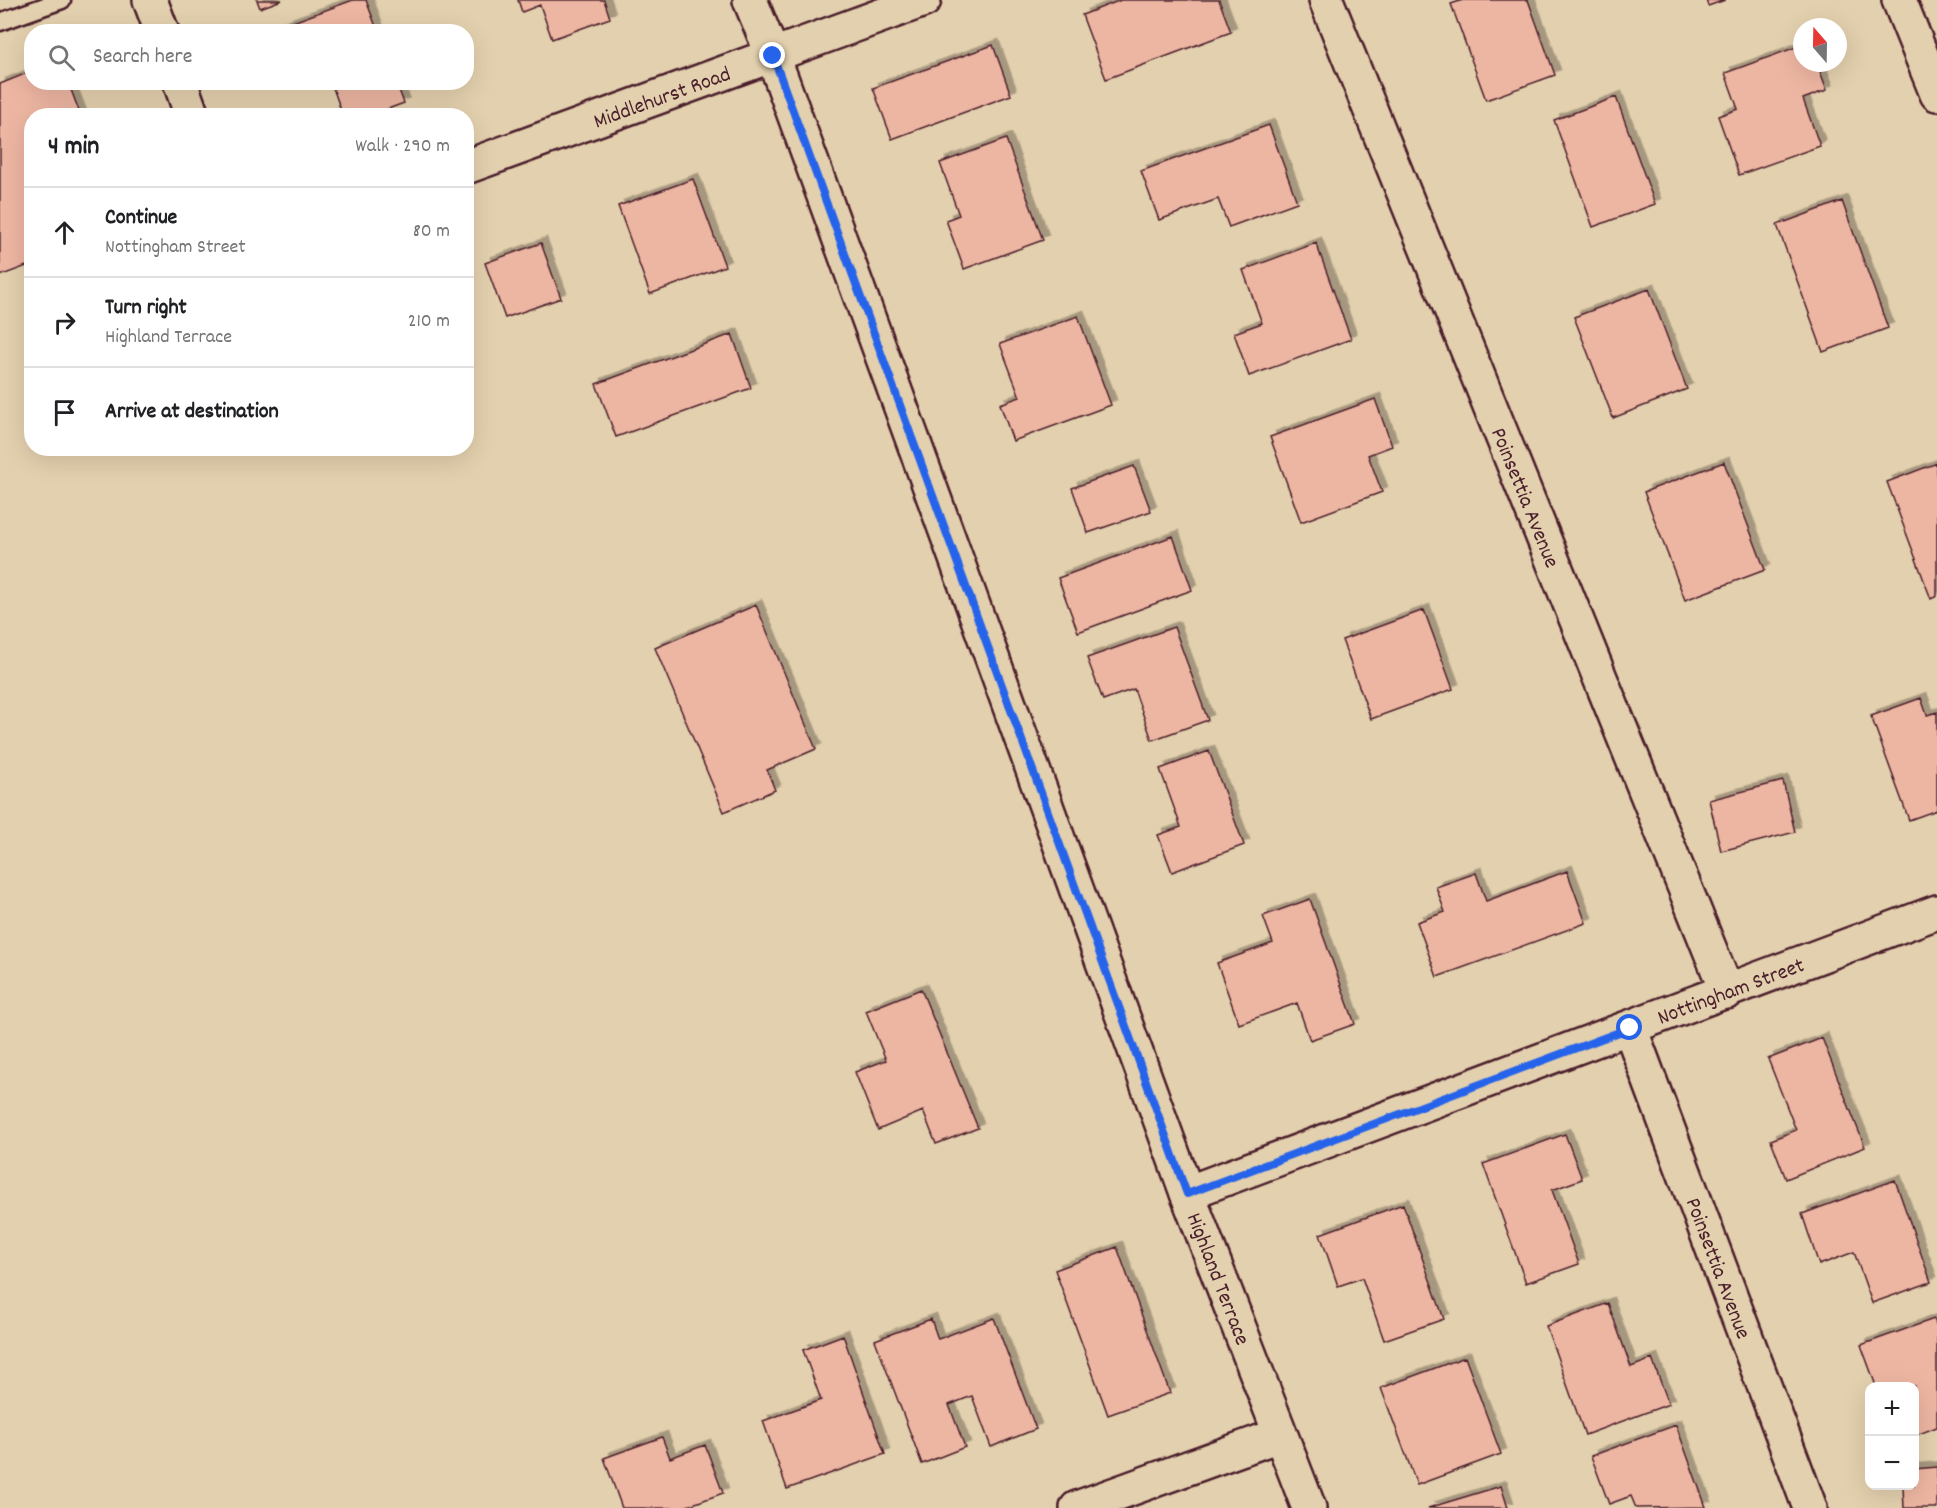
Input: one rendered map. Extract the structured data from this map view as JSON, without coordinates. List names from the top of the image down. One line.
{"streets":{"street":["Middlehurst Road","Poinsettia Avenue","Nottingham Street","Highland Terrace"]},"crossings":[["Middlehurst Road","Highland Terrace"],["Poinsettia Avenue","Nottingham Street"],["Nottingham Street","Highland Terrace"]],"north":"top","page":{"search":"Search here","heading":["4 min","Walk · 290 m"],"list":[["Continue","Nottingham Street","80 m"],["Turn right","Highland Terrace","210 m"],"Arrive at destination"],"map_buttons":["+","−"]}}
